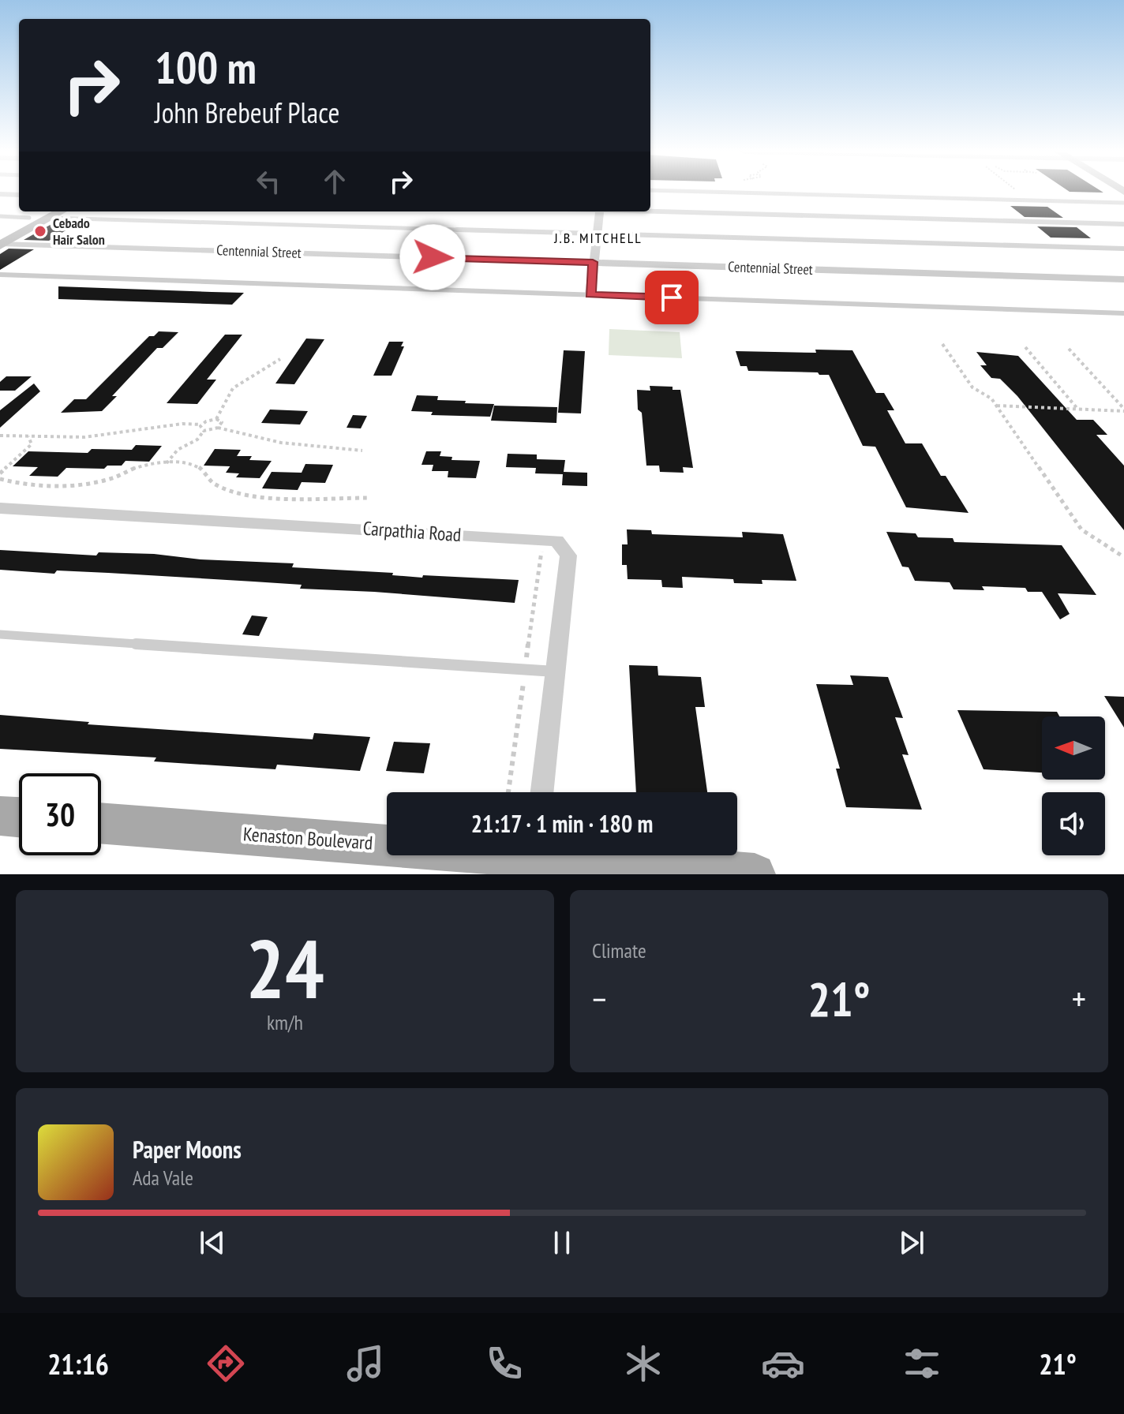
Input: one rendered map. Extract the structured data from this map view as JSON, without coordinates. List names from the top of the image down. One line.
{"streets":{"main road":["Kenaston Boulevard"],"street":["Centennial Street","Carpathia Road"]},"districts":["J.B. MITCHELL"],"places":["Cebado Hair Salon"],"north":"left","page":{"turn":["100 m","John Brebeuf Place"],"limit":"30","trip":"21:17 · 1 min · 180 m","tile":[["24","km/h"],"Climate"],"heat":["−","21°","+"],"song":["Paper Moons","Ada Vale"],"tabs":["21:16","21°"]}}
